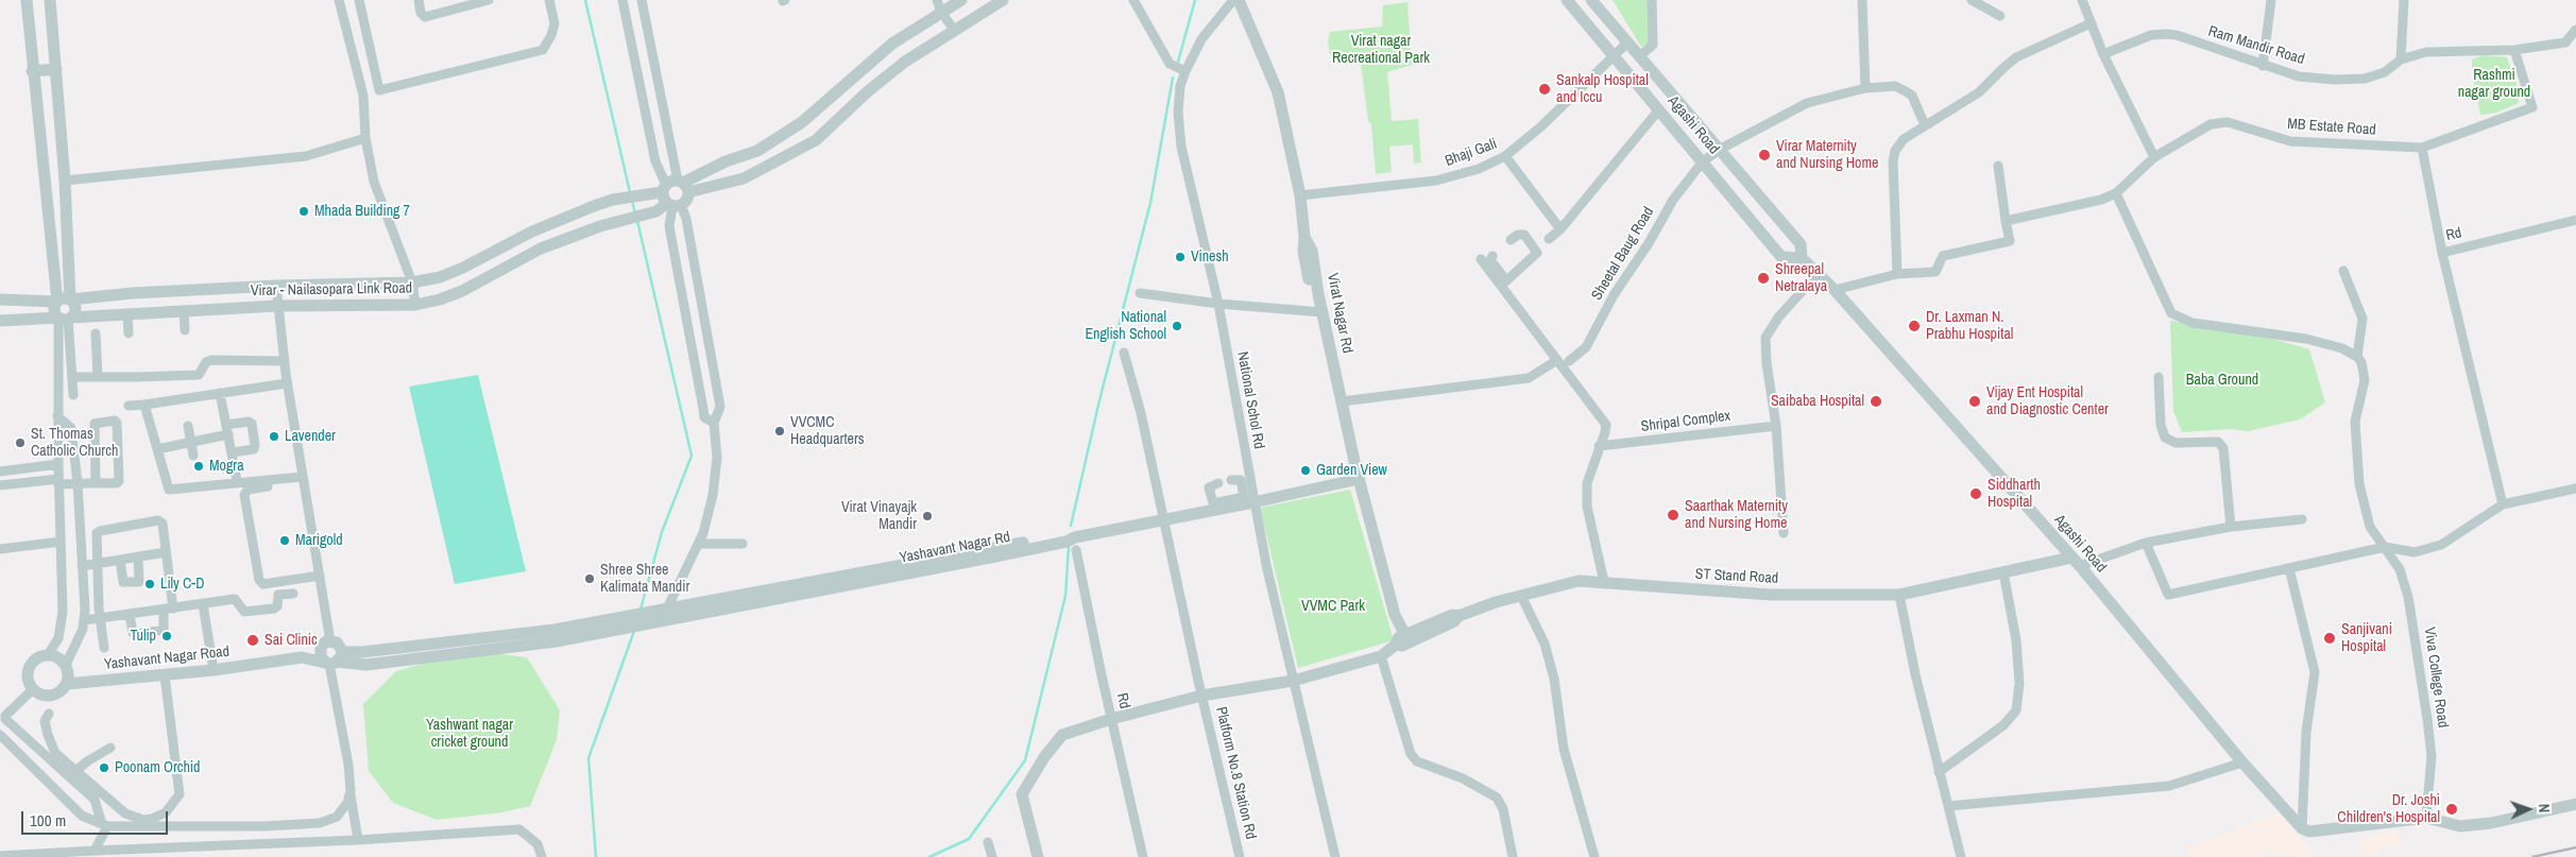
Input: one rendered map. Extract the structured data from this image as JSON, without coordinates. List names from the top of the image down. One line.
{"streets":{"street":["Ram Mandir Road","Agashi Road","MB Estate Road","Bhaji Gali","Rd","Sheetal Baug Road","Virar - Nailasopara Link Road","Virat Nagar Rd","National Schol Rd","Shripal Complex","Yashavant Nagar Rd","ST Stand Road","Yashavant Nagar Road","Viva College Road","Platform No.8 Station Rd"]},"crossings":[["Agashi Road","Bhaji Gali"],["Agashi Road","Sheetal Baug Road"],["Agashi Road","ST Stand Road"],["MB Estate Road","Rd"],["Bhaji Gali","Virat Nagar Rd"],["Virat Nagar Rd","Yashavant Nagar Rd"],["Virat Nagar Rd","ST Stand Road"],["National Schol Rd","Yashavant Nagar Rd"],["Yashavant Nagar Rd","Platform No.8 Station Rd"]],"parks":["Virat nagar Recreational Park","Rashmi nagar ground","Baba Ground","VVMC Park","Yashwant nagar cricket ground"],"places":["Sankalp Hospital and Iccu","Virar Maternity and Nursing Home","Mhada Building 7","Vinesh","Shreepal Netralaya","National English School","Dr. Laxman N. Prabhu Hospital","Saibaba Hospital","Vijay Ent Hospital and Diagnostic Center","VVCMC Headquarters","Lavender","St. Thomas Catholic Church","Mogra","Garden View","Siddharth Hospital","Saarthak Maternity and Nursing Home","Virat Vinayajk Mandir","Marigold","Shree Shree Kalimata Mandir","Lily C-D","Tulip","Sanjivani Hospital","Sai Clinic","Poonam Orchid","Dr. Joshi Children's Hospital"],"scale_bar":"100 m","north":"right"}
